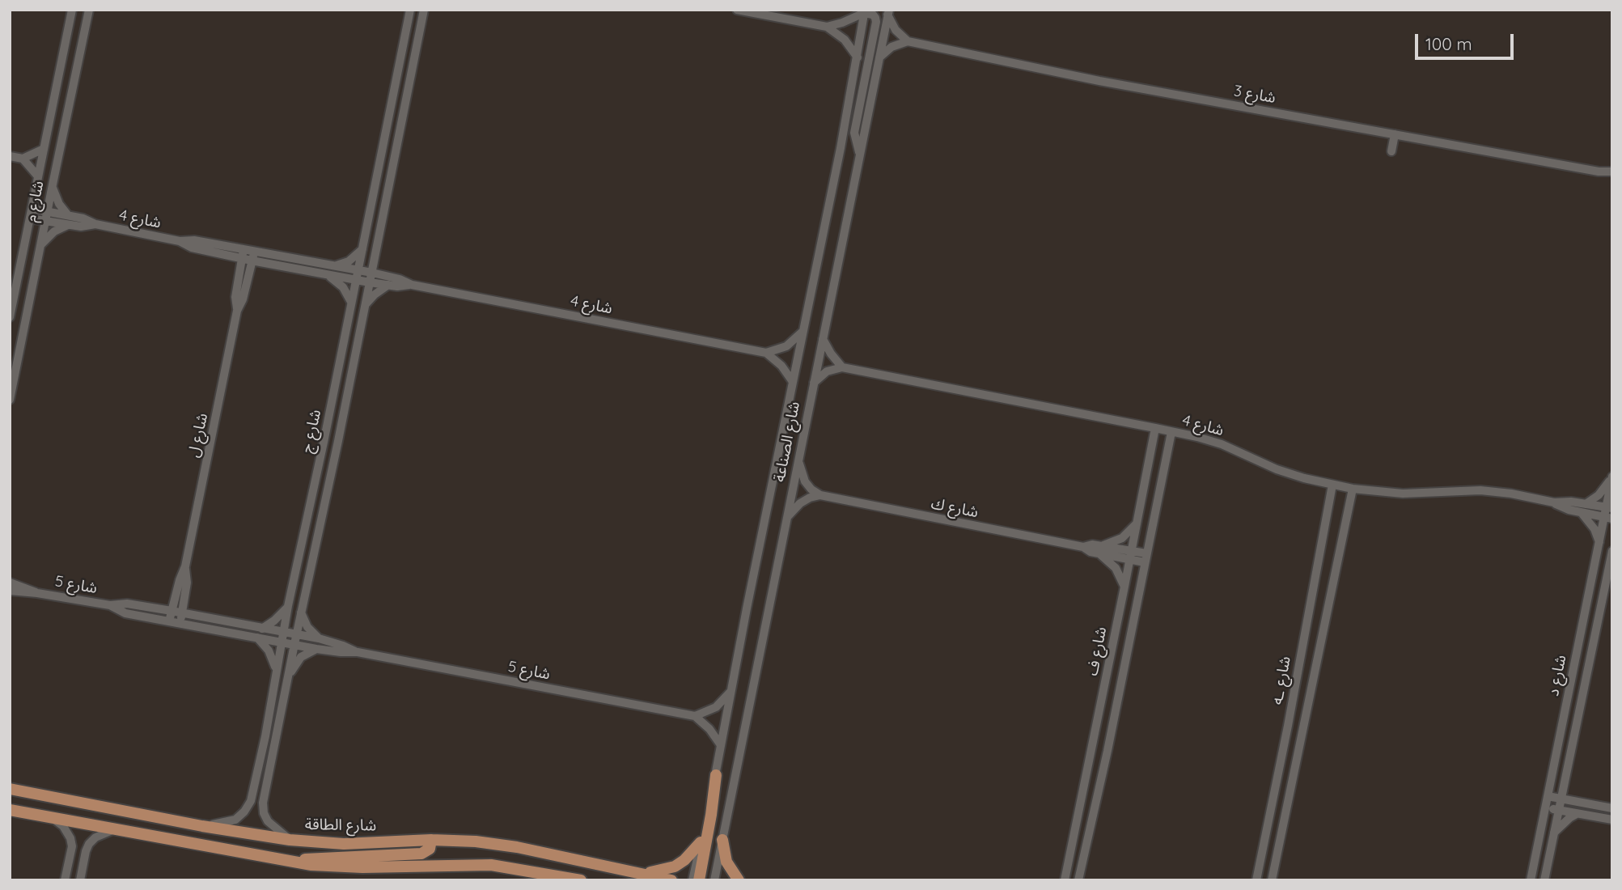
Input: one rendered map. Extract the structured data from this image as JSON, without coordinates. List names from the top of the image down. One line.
{"streets":{"main road":["شارع الطاقة"],"street":["شارع 3","شارع م","شارع 4","شارع ج","شارع ل","شارع الصناعة","شارع ك","شارع 5","شارع ف","شارع د","شارع ـه"]},"crossings":[["شارع م","شارع 4"],["شارع 4","شارع ج"],["شارع 4","شارع ل"],["شارع 4","شارع ف"],["شارع 4","شارع د"],["شارع 4","شارع ـه"],["شارع ج","شارع 5"],["شارع ج","شارع الطاقة"],["شارع ل","شارع 5"],["شارع ك","شارع ف"]],"scale_bar":"100 m"}
